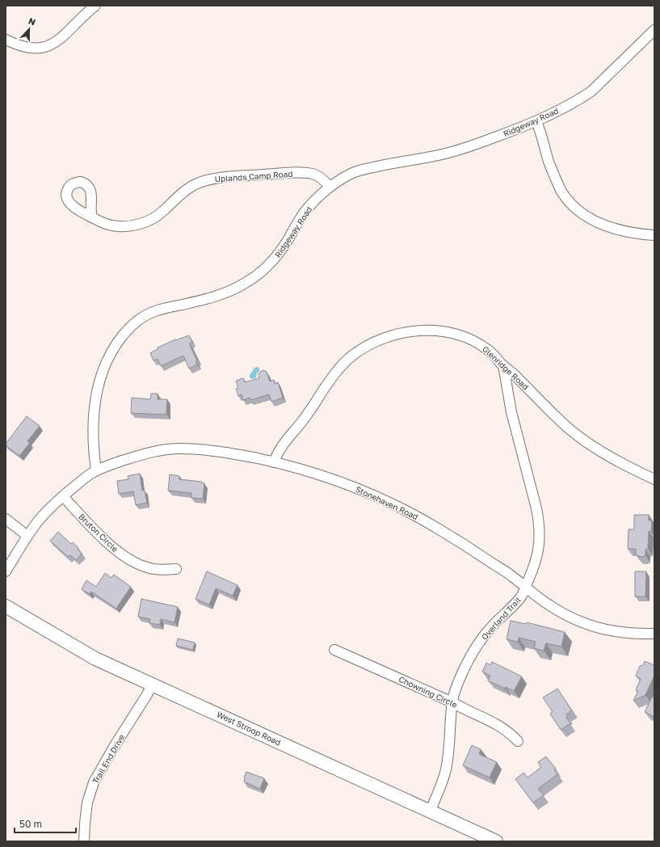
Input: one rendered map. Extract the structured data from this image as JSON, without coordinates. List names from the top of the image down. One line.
{"streets":{"main road":["West Stroop Road"],"street":["Ridgeway Road","Uplands Camp Road","Glenridge Road","Stonehaven Road","Bruton Circle","Overland Trail","Chowning Circle","Trail End Drive"]},"crossings":[["Ridgeway Road","Uplands Camp Road"],["Ridgeway Road","Stonehaven Road"],["Glenridge Road","Stonehaven Road"],["Glenridge Road","Overland Trail"],["Stonehaven Road","Overland Trail"],["Overland Trail","Chowning Circle"],["Overland Trail","West Stroop Road"],["West Stroop Road","Trail End Drive"]],"scale_bar":"50 m","north":"top"}
